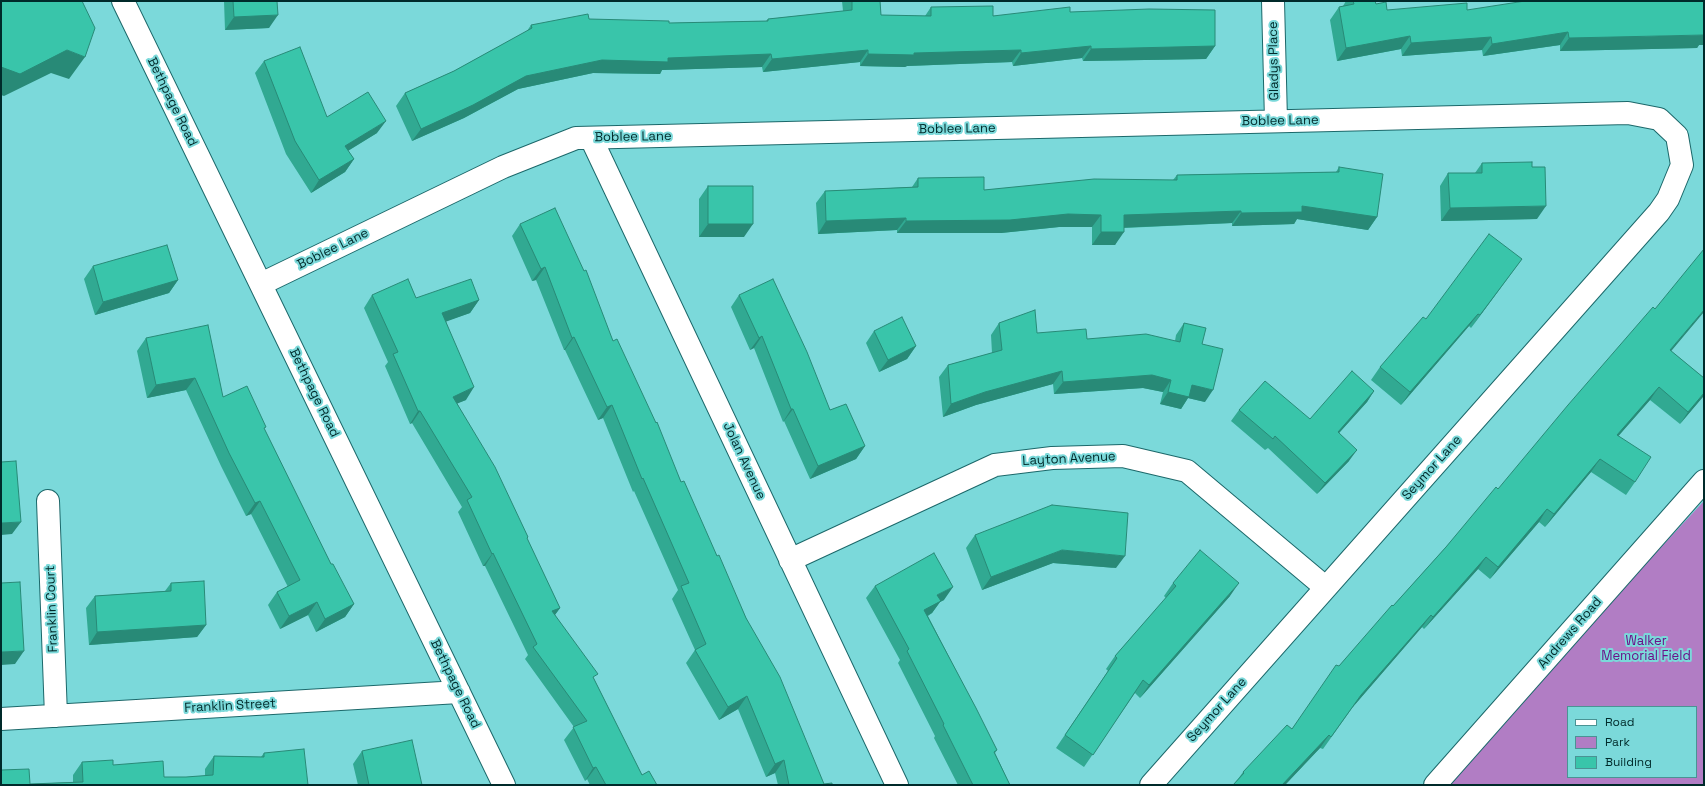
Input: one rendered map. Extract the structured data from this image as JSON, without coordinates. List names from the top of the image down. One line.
{"streets":{"street":["Gladys Place","Bethpage Road","Boblee Lane","Layton Avenue","Jolan Avenue","Seymor Lane","Franklin Court","Andrews Road","Franklin Street"]},"crossings":[["Gladys Place","Boblee Lane"],["Bethpage Road","Boblee Lane"],["Bethpage Road","Franklin Street"],["Boblee Lane","Jolan Avenue"],["Boblee Lane","Seymor Lane"],["Layton Avenue","Jolan Avenue"],["Layton Avenue","Seymor Lane"],["Franklin Court","Franklin Street"]],"parks":["Walker Memorial Field"],"legend":["Road","Park","Building"]}
